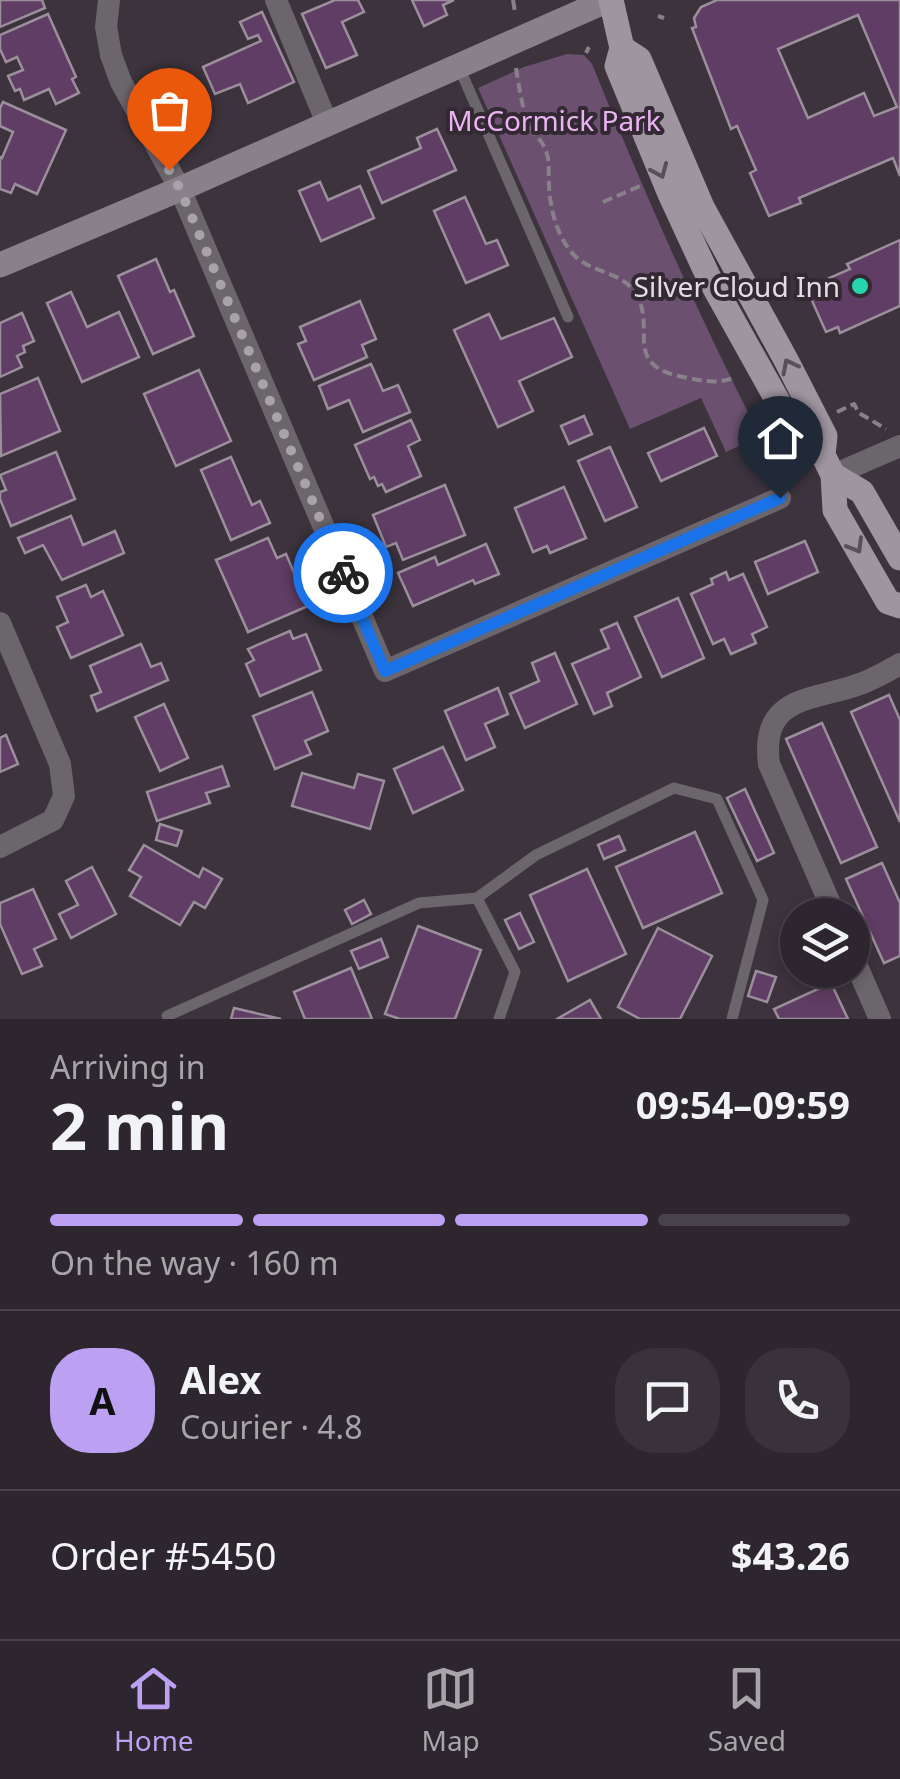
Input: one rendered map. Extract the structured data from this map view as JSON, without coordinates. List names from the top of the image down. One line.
{"parks":["McCormick Park"],"places":["Silver Cloud Inn"],"page":{"heading":["2 min","Arriving in","09:54–09:59"],"panel":["Alex","Courier · 4.8","Order #5450","$43.26"],"bar":"On the way · 160 m","round":"A","tabs":["Home","Map","Saved"]}}
